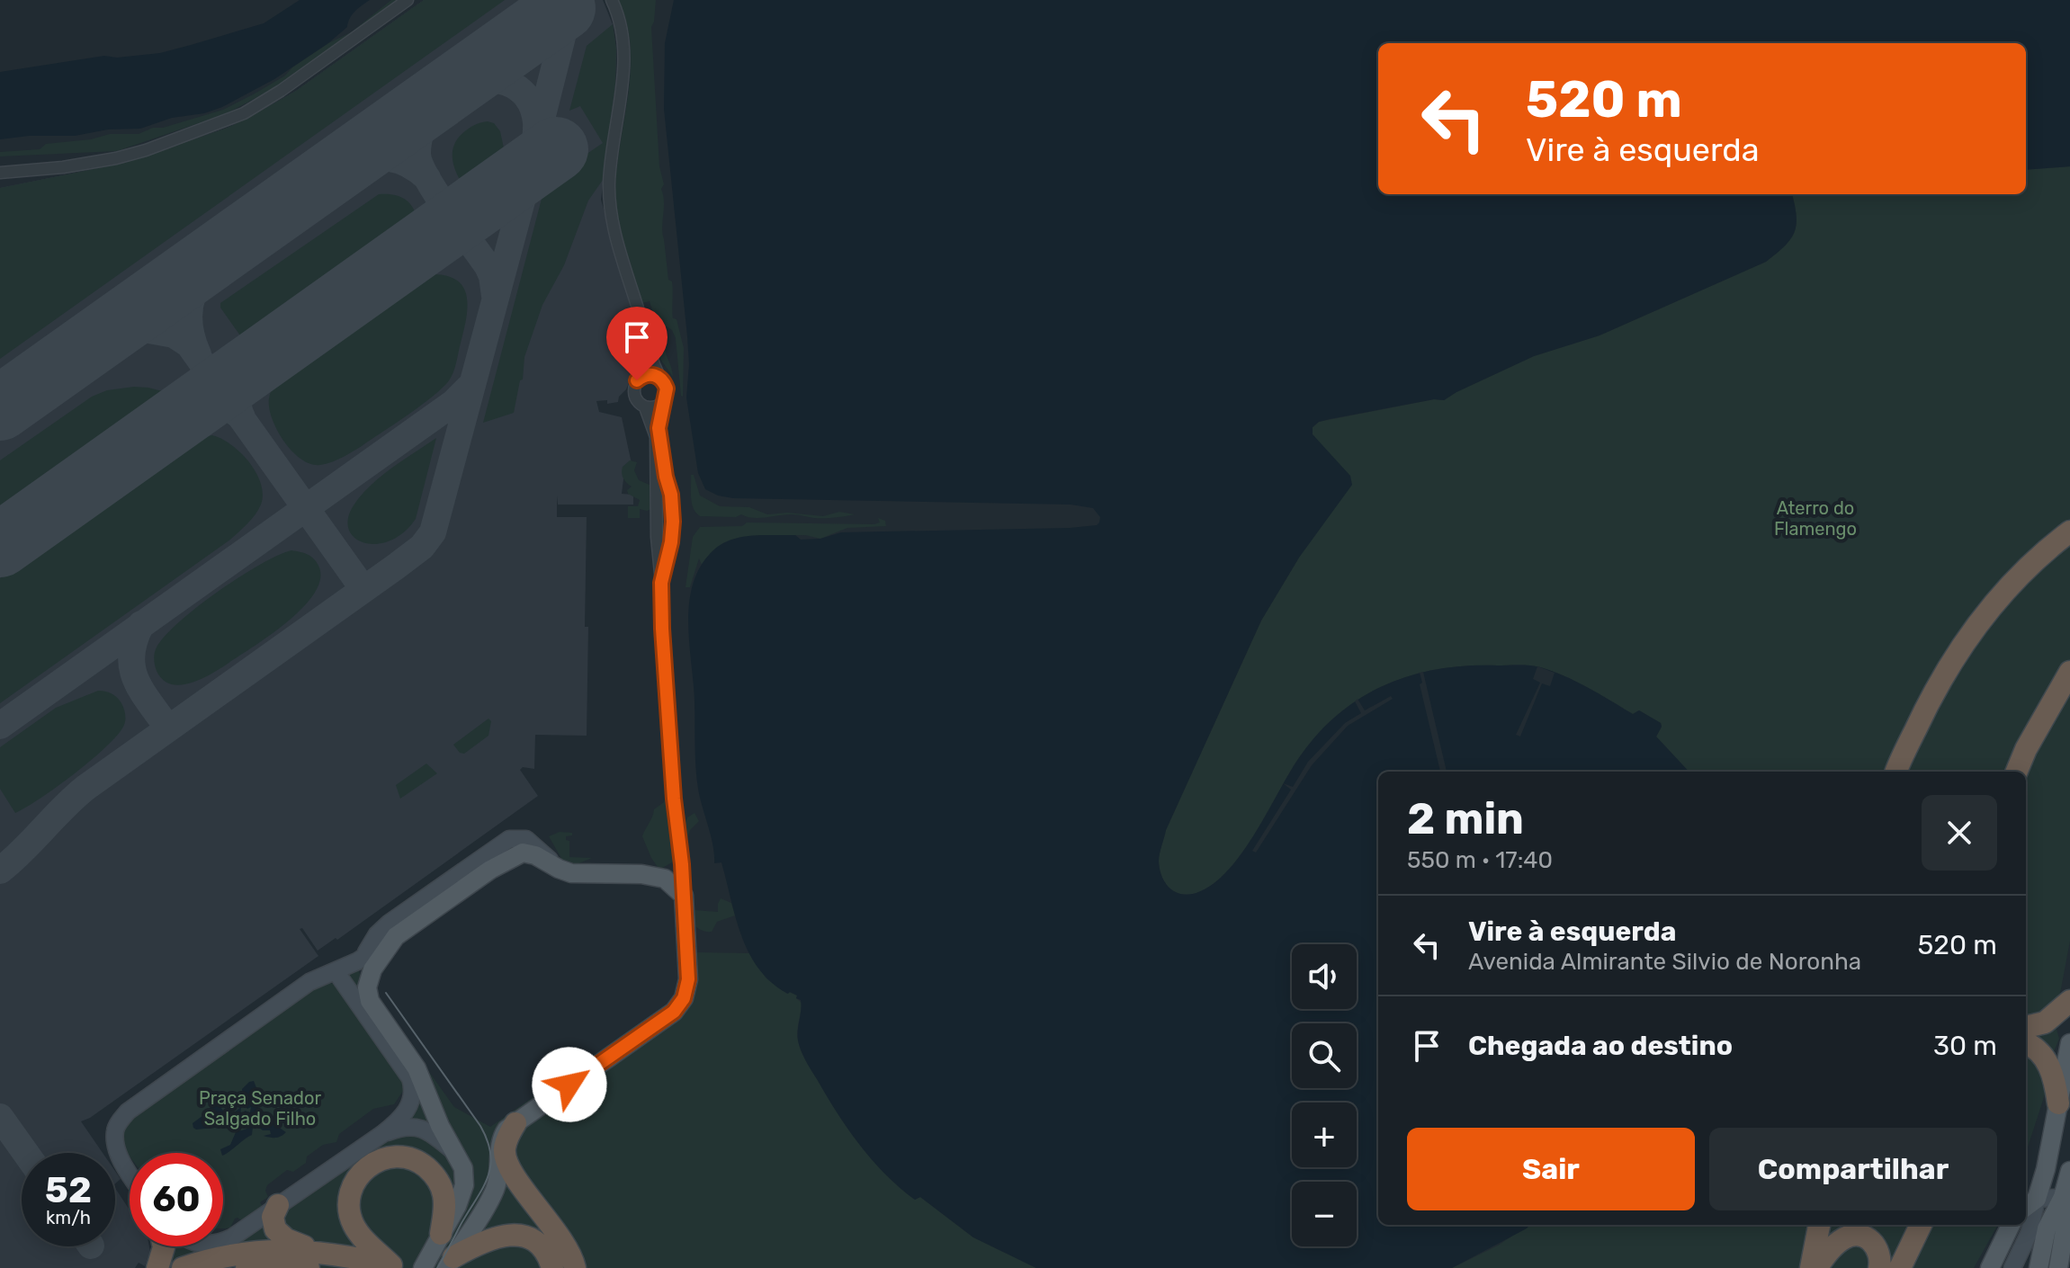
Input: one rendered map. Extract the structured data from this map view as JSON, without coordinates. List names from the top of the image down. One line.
{"parks":["Aterro do Flamengo","Praça Senador Salgado Filho"],"page":{"turn":["520 m","Vire à esquerda"],"heading":["2 min","550 m · 17:40"],"list":[{"name":"Vire à esquerda","note":"Avenida Almirante Silvio de Noronha","value":"520 m"},{"name":"Chegada ao destino","value":"30 m"}],"map_buttons":["+","−"],"buttons":["Sair","Compartilhar"],"speed":"52 km/h","limit":"60"}}
